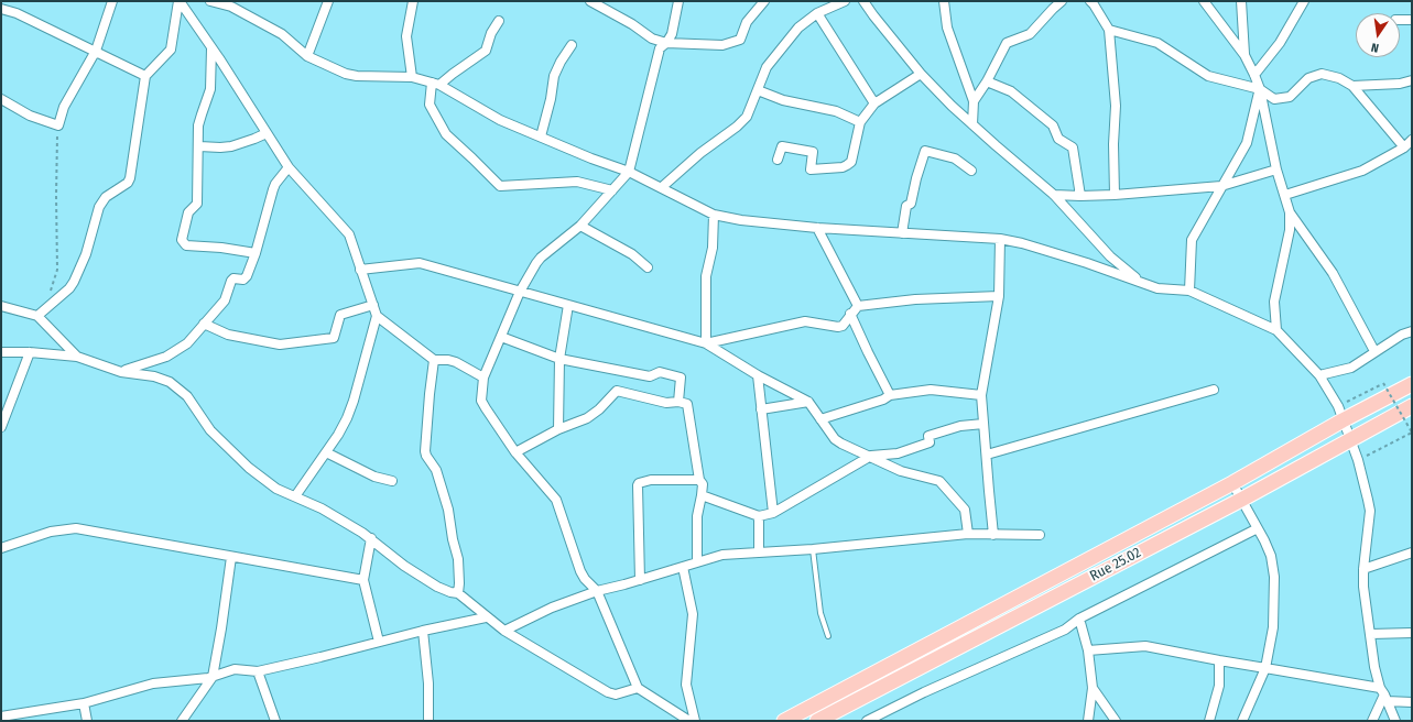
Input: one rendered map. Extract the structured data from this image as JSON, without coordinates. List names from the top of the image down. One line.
{"streets":{"main road":["Rue 25.02"]},"north":"bottom"}
